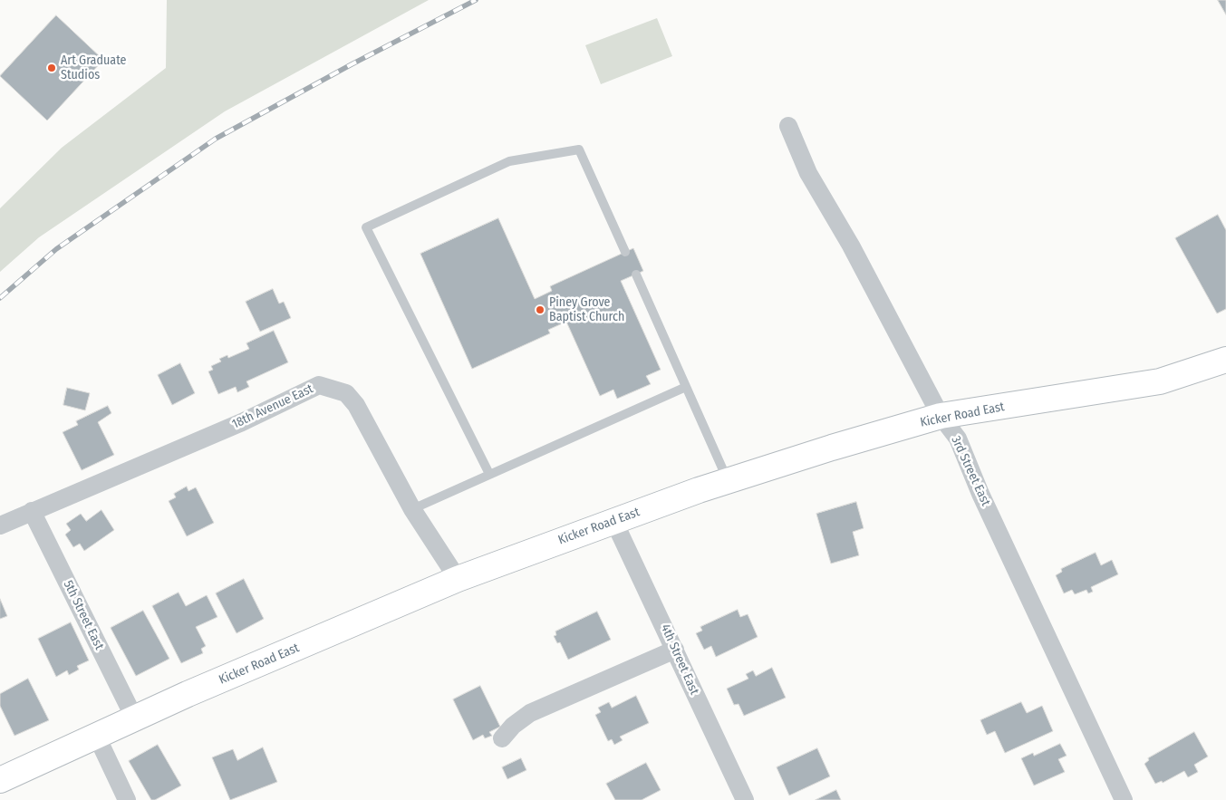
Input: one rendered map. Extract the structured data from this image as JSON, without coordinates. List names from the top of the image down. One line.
{"streets":{"main road":["Kicker Road East"],"street":["18th Avenue East","3rd Street East","5th Street East","4th Street East"]},"crossings":[["18th Avenue East","Kicker Road East"],["18th Avenue East","5th Street East"],["Kicker Road East","3rd Street East"],["Kicker Road East","5th Street East"],["Kicker Road East","4th Street East"]],"places":["Art Graduate Studios","Piney Grove Baptist Church"]}
